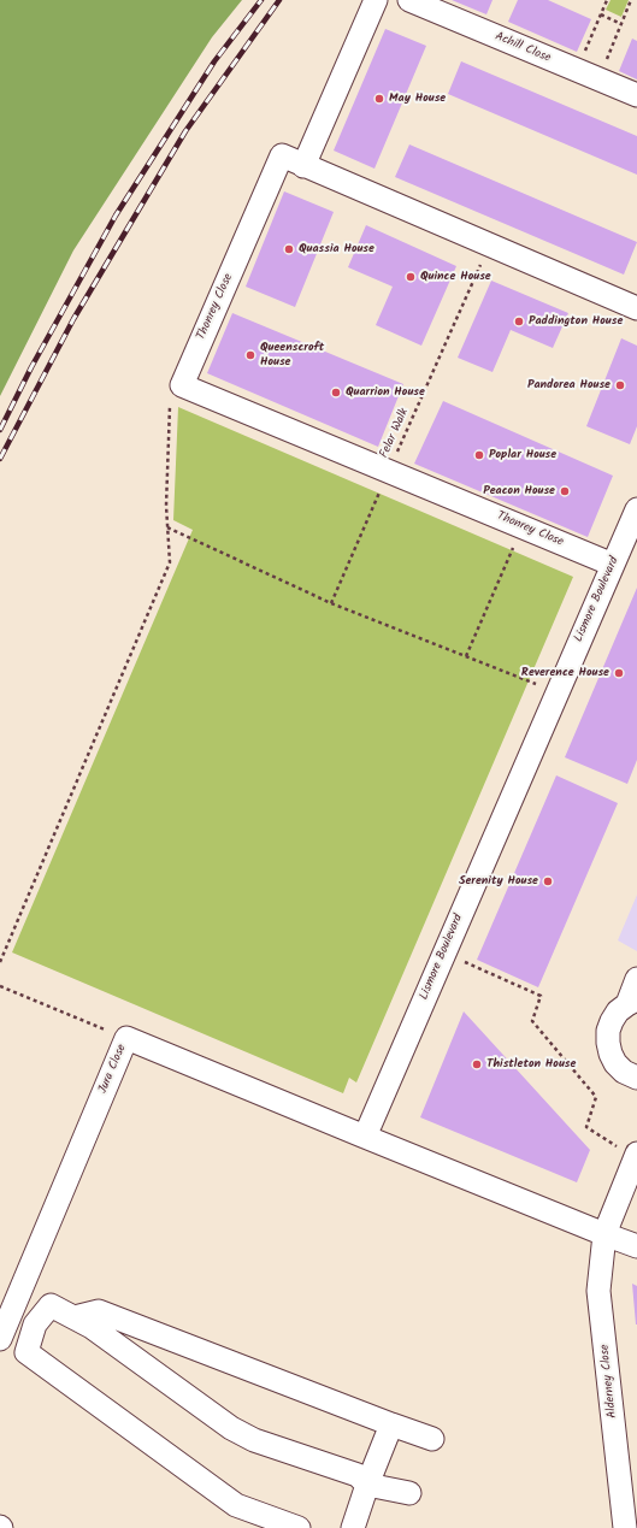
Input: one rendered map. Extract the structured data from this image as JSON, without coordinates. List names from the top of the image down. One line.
{"streets":{"street":["Achill Close","Thonrey Close","Lismore Boulevard","Jura Close","Alderney Close"],"path":["Felar Walk"]},"crossings":[["Thonrey Close","Felar Walk"],["Thonrey Close","Lismore Boulevard"],["Lismore Boulevard","Jura Close"]],"places":["May House","Quassia House","Quince House","Paddington House","Queenscroft House","Pandorea House","Quarrion House","Poplar House","Peacon House","Reverence House","Serenity House","Thistleton House"]}
